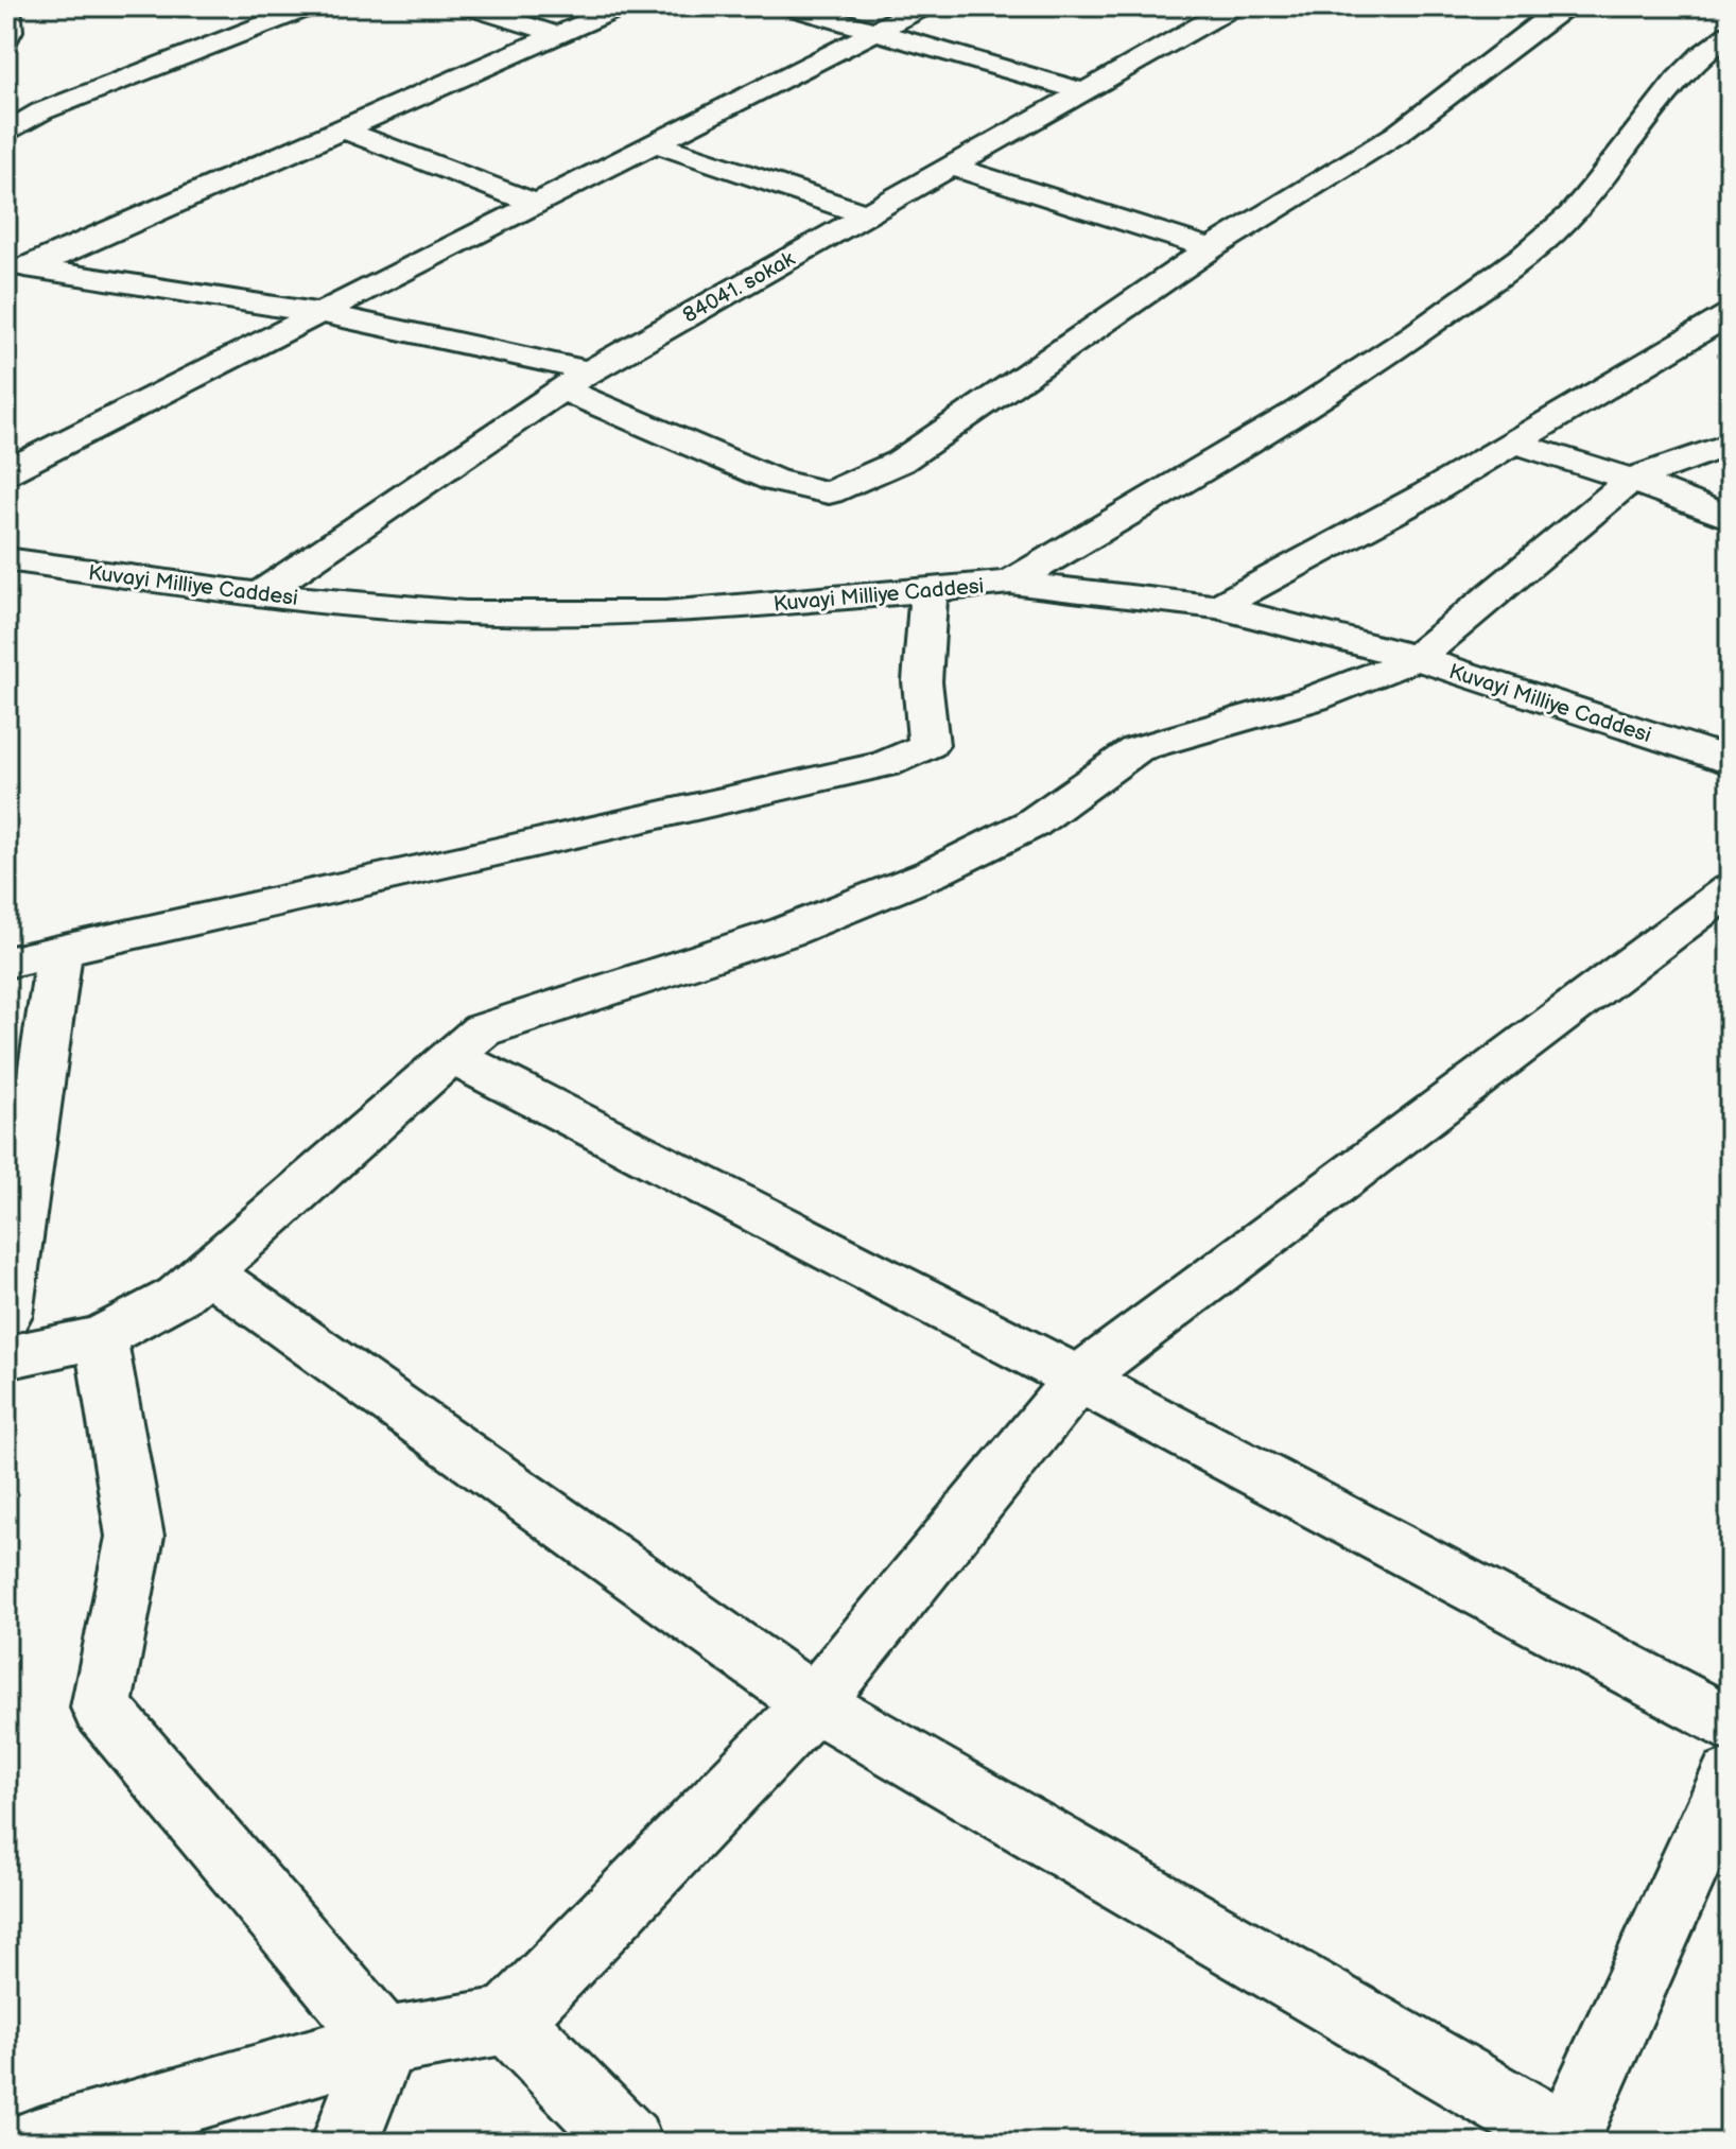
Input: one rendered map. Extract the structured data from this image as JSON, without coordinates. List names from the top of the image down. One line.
{"streets":{"street":["84041. sokak","Kuvayi Milliye Caddesi"]},"crossings":[["84041. sokak","Kuvayi Milliye Caddesi"]]}
